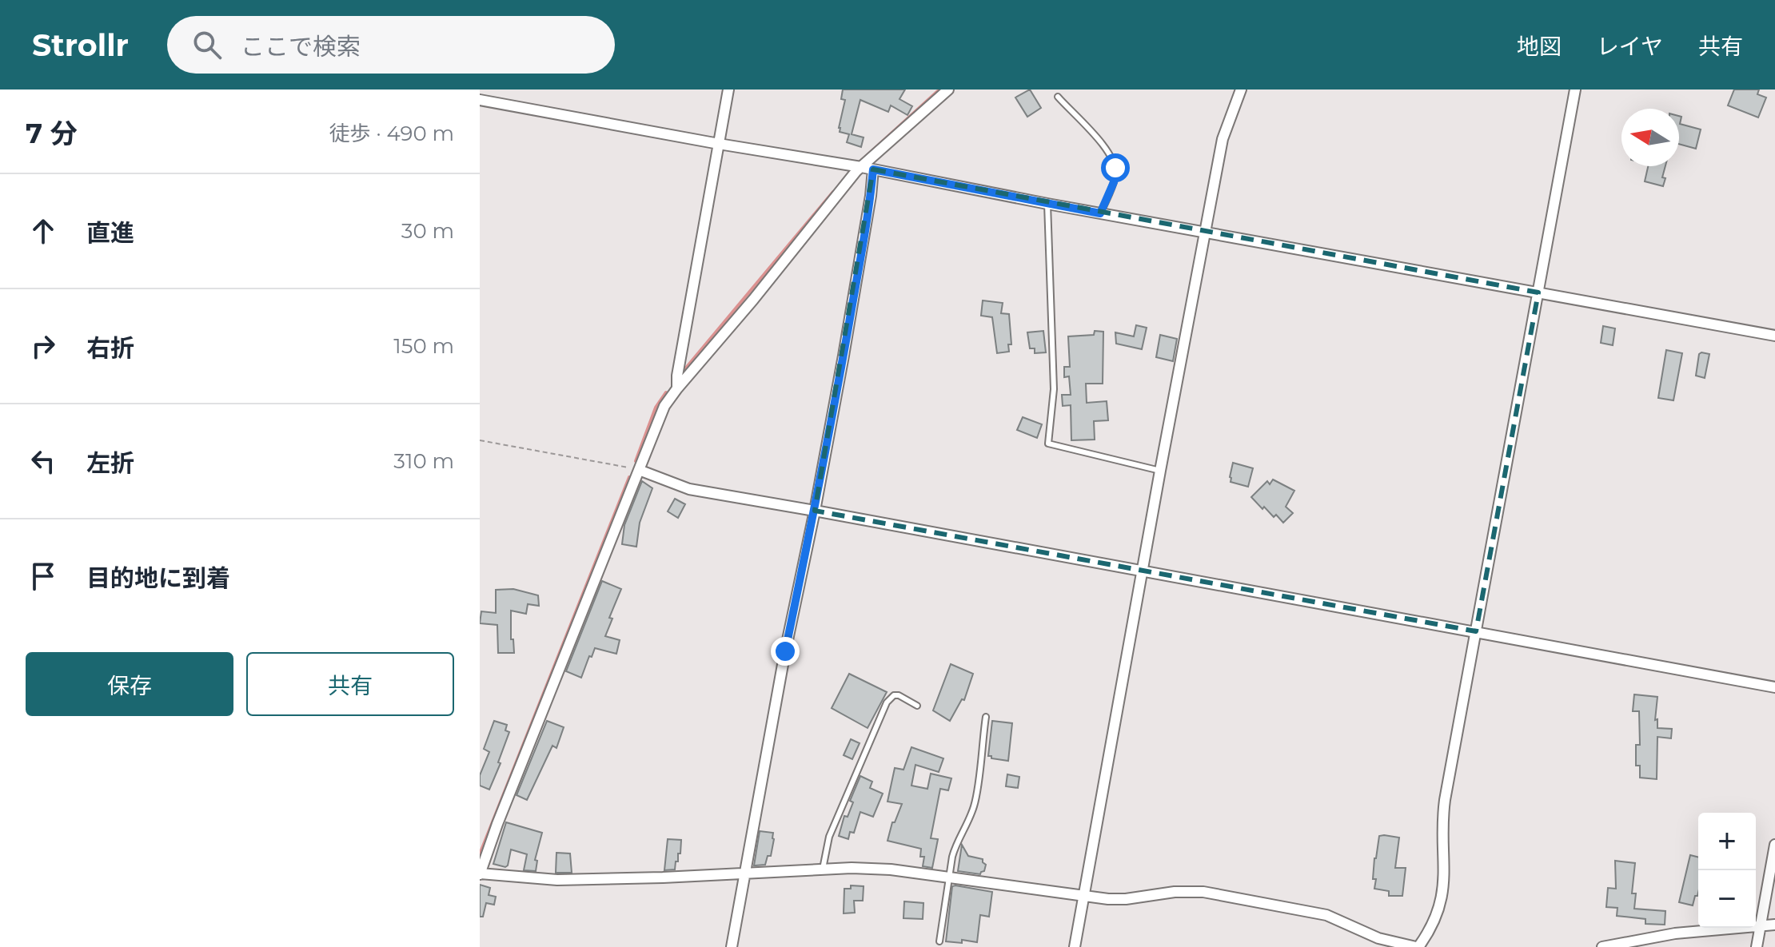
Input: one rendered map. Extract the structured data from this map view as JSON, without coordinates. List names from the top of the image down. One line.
{"north":"left","page":{"header":"Strollr","search":"ここで検索","nav":["地図","レイヤ","共有"],"heading":["7 分","徒歩 · 490 m"],"list":[["直進","30 m"],["右折","150 m"],["左折","310 m"],"目的地に到着"],"buttons":["保存","共有"],"map_buttons":["+","−"]}}
